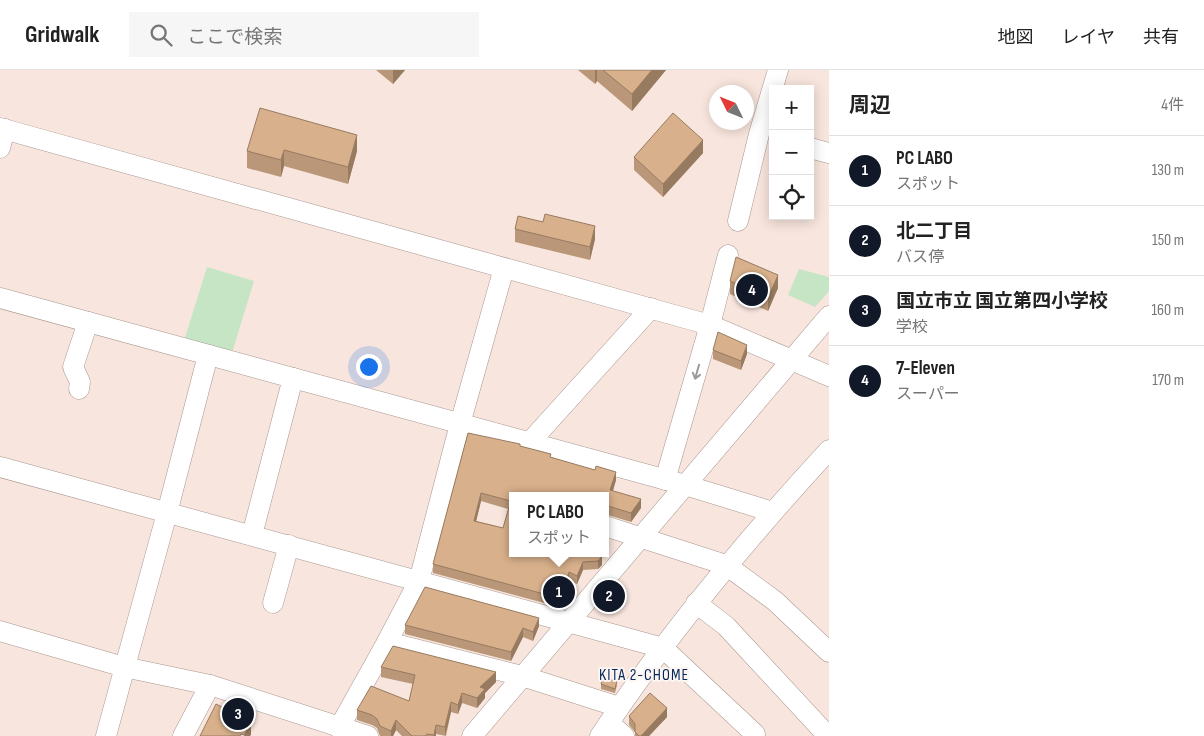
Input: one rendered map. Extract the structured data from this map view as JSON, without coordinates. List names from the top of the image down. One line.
{"districts":["KITA 2-CHOME"],"north":"top left","page":{"header":"Gridwalk","search":"ここで検索","nav":["地図","レイヤ","共有"],"heading":["周辺","4件"],"map_buttons":["+","−"],"list":[{"mark":"1","name":"PC LABO","note":"スポット","value":"130 m"},{"mark":"2","name":"北二丁目","note":"バス停","value":"150 m"},{"mark":"3","name":"国立市立 国立第四小学校","note":"学校","value":"160 m"},{"mark":"4","name":"7-Eleven","note":"スーパー","value":"170 m"}],"pins":["4","1","2","3"],"popup":["PC LABO","スポット"]}}
